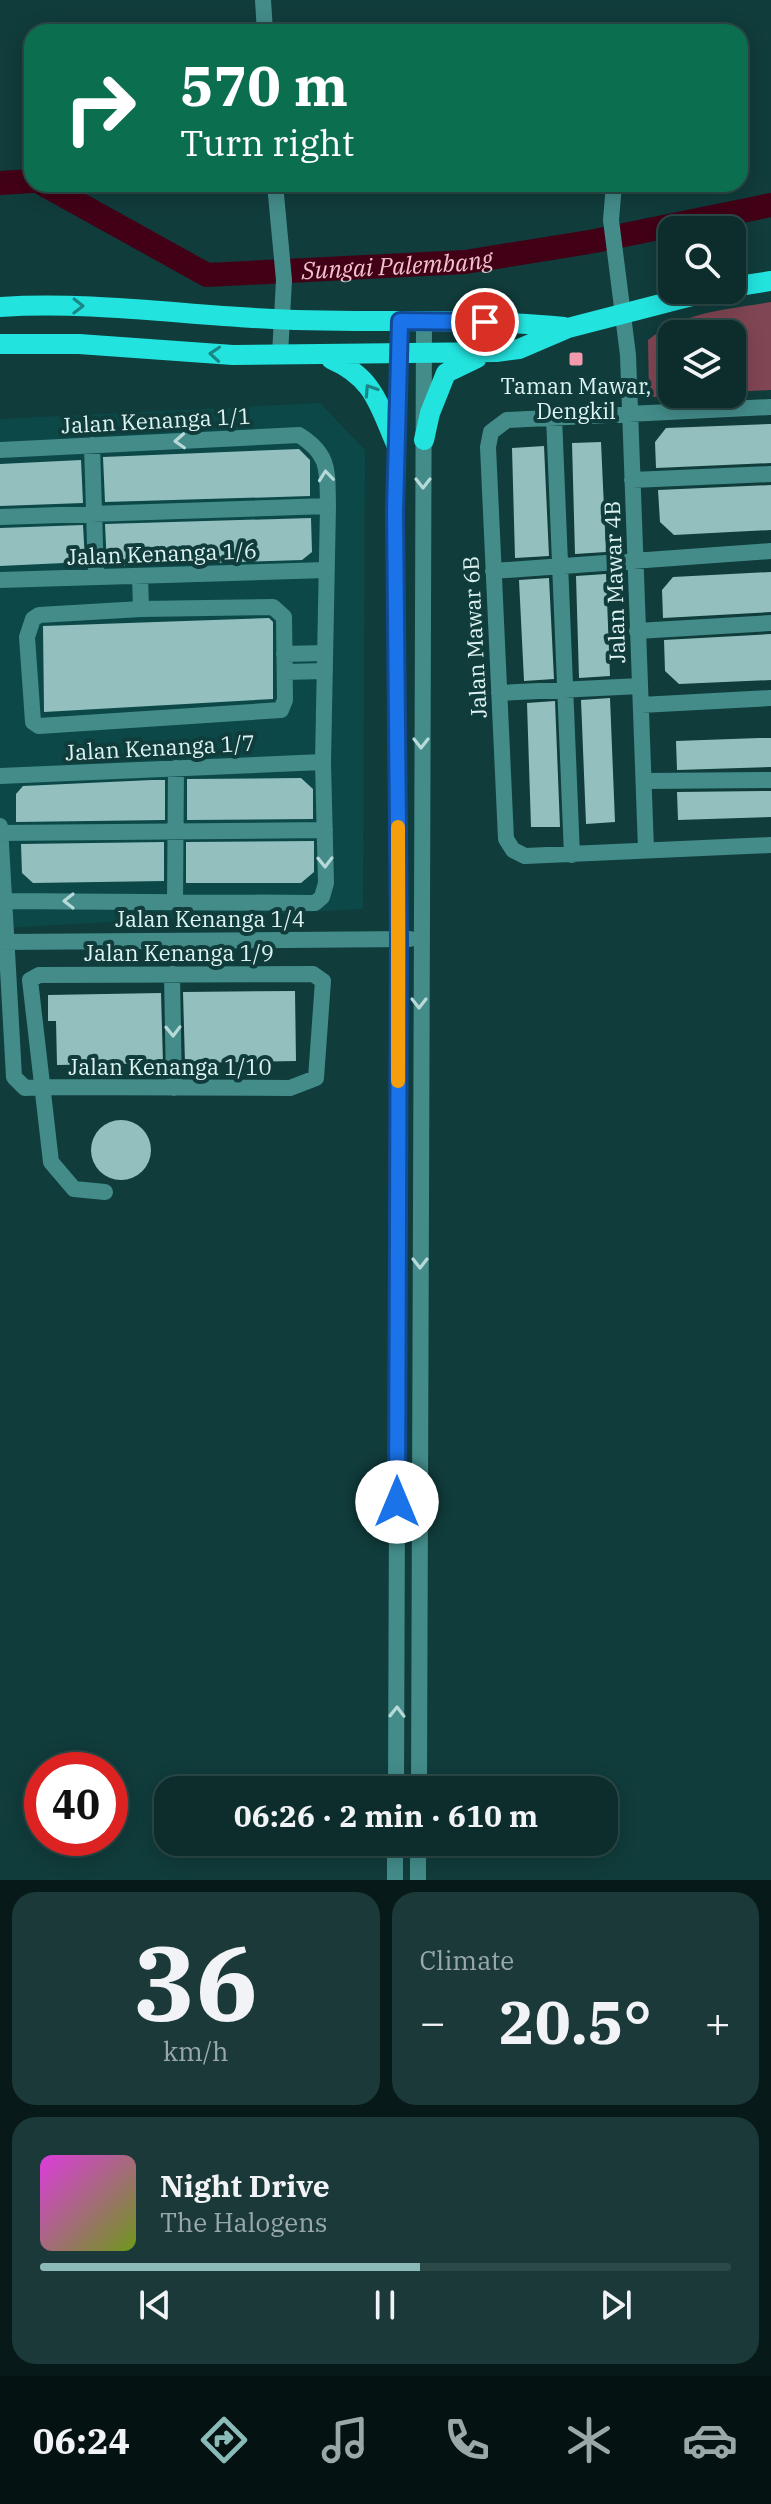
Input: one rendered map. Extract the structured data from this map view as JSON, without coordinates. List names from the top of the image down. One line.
{"streets":{"street":["Jalan Kenanga 1/1","Jalan Kenanga 1/6","Jalan Mawar 4B","Jalan Mawar 6B","Jalan Kenanga 1/7","Jalan Kenanga 1/4","Jalan Kenanga 1/9","Jalan Kenanga 1/10"]},"crossings":[["Jalan Kenanga 1/4","Jalan Kenanga 1/10"],["Jalan Kenanga 1/9","Jalan Kenanga 1/10"]],"water":["Sungai Palembang"],"places":{"transit":["Taman Mawar, Dengkil"]},"page":{"turn":["570 m","Turn right"],"limit":"40","trip":"06:26 · 2 min · 610 m","tile":[["36","km/h"],"Climate"],"heat":["−","20.5°","+"],"song":["Night Drive","The Halogens"],"tabs":"06:24"}}
